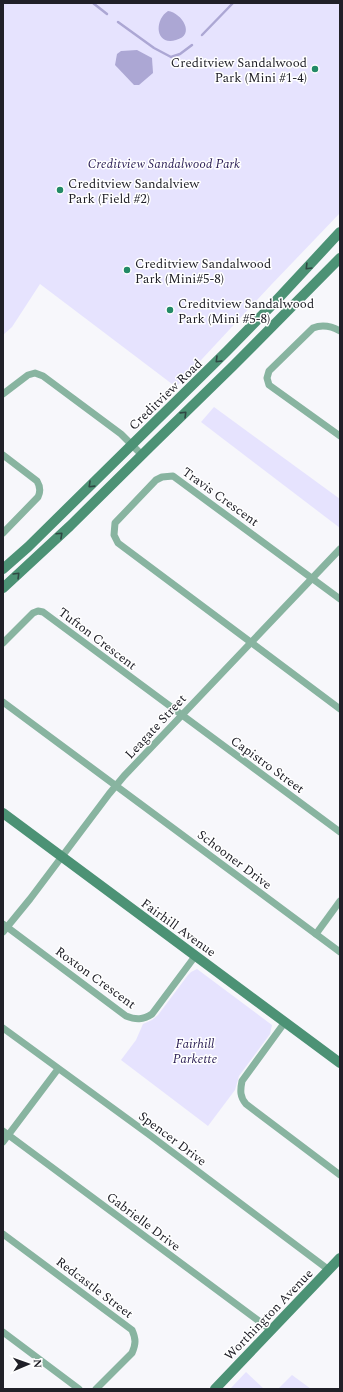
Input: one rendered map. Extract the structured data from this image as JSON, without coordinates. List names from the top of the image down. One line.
{"streets":{"main road":["Creditview Road","Fairhill Avenue","Worthington Avenue"],"street":["Travis Crescent","Tufton Crescent","Leagate Street","Capistro Street","Schooner Drive","Roxton Crescent","Spencer Drive","Gabrielle Drive","Redcastle Street"]},"crossings":[["Travis Crescent","Leagate Street"],["Tufton Crescent","Leagate Street"],["Tufton Crescent","Capistro Street"],["Leagate Street","Capistro Street"],["Leagate Street","Schooner Drive"],["Leagate Street","Fairhill Avenue"],["Leagate Street","Roxton Crescent"],["Fairhill Avenue","Roxton Crescent"],["Spencer Drive","Worthington Avenue"],["Gabrielle Drive","Worthington Avenue"]],"parks":["Creditview Sandalwood Park","Fairhill Parkette"],"places":["Creditview Sandalwood Park (Mini #1-4)","Creditview Sandalview Park (Field #2)","Creditview Sandalwood Park (Mini#5-8)","Creditview Sandalwood Park (Mini #5-8)"],"north":"right"}
